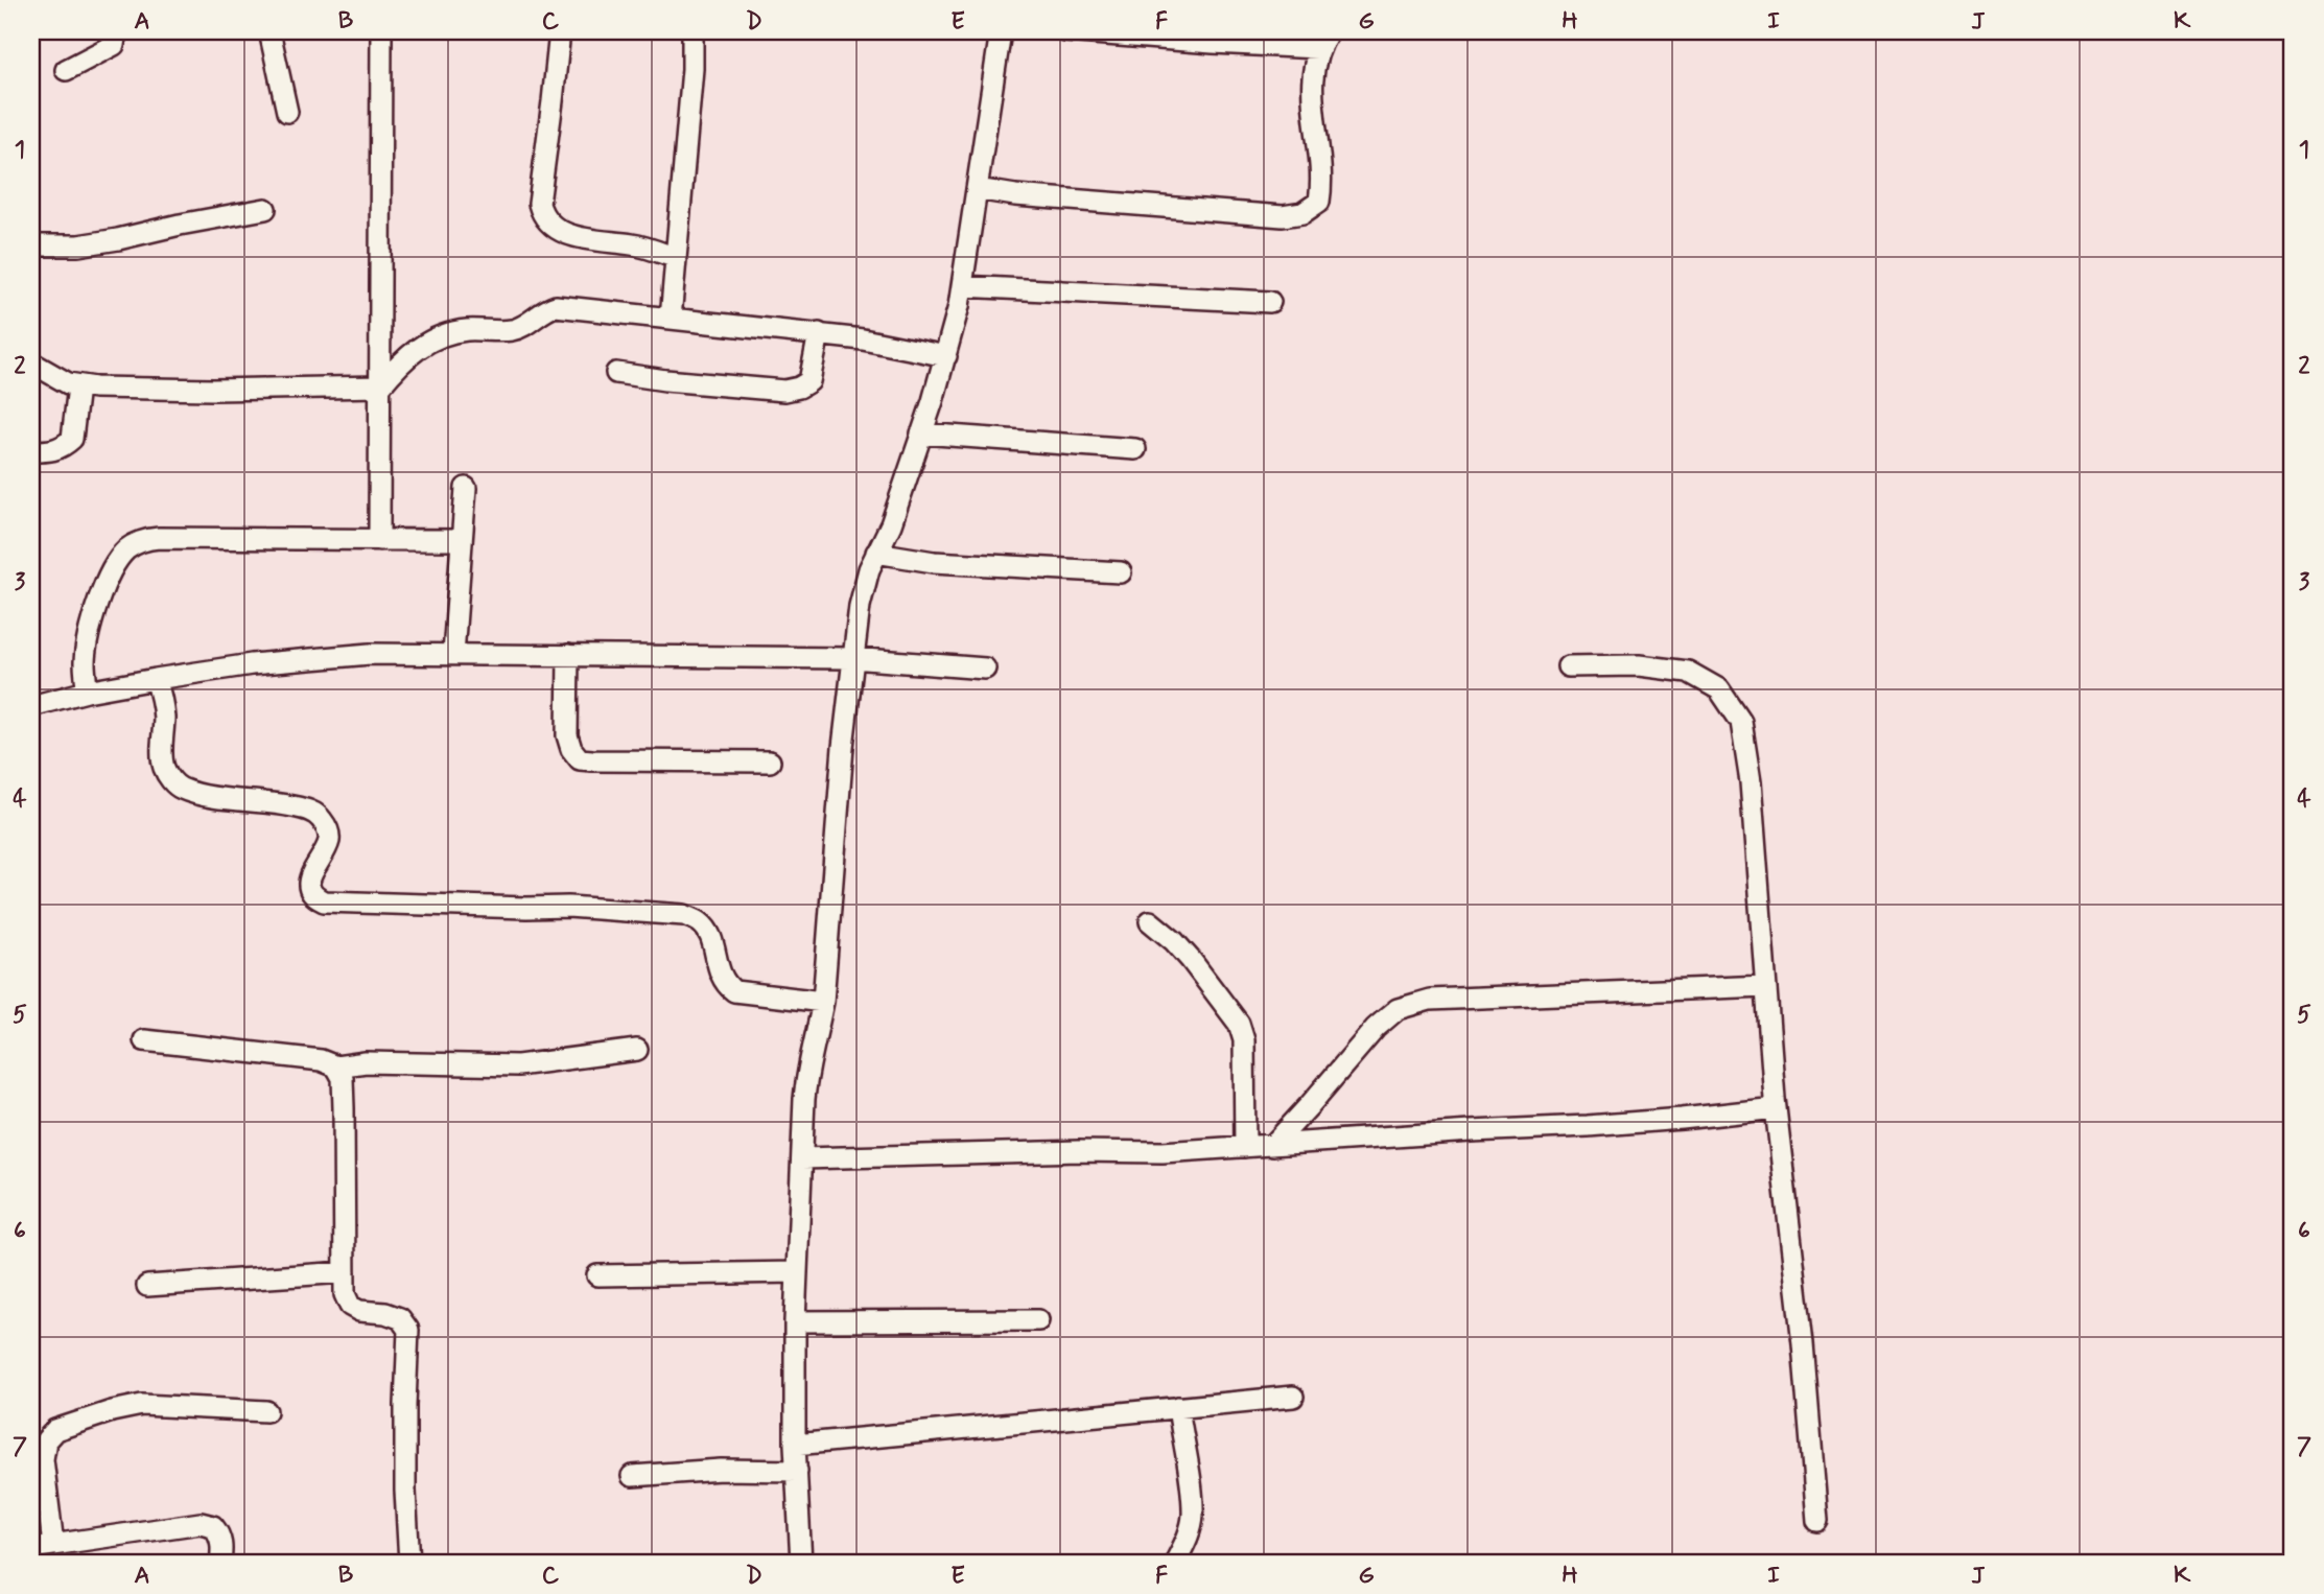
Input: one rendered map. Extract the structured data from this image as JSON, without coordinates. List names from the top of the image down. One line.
{"grid":{"columns":["A","B","C","D","E","F","G","H","I","J","K"],"rows":["1","2","3","4","5","6","7"]}}
